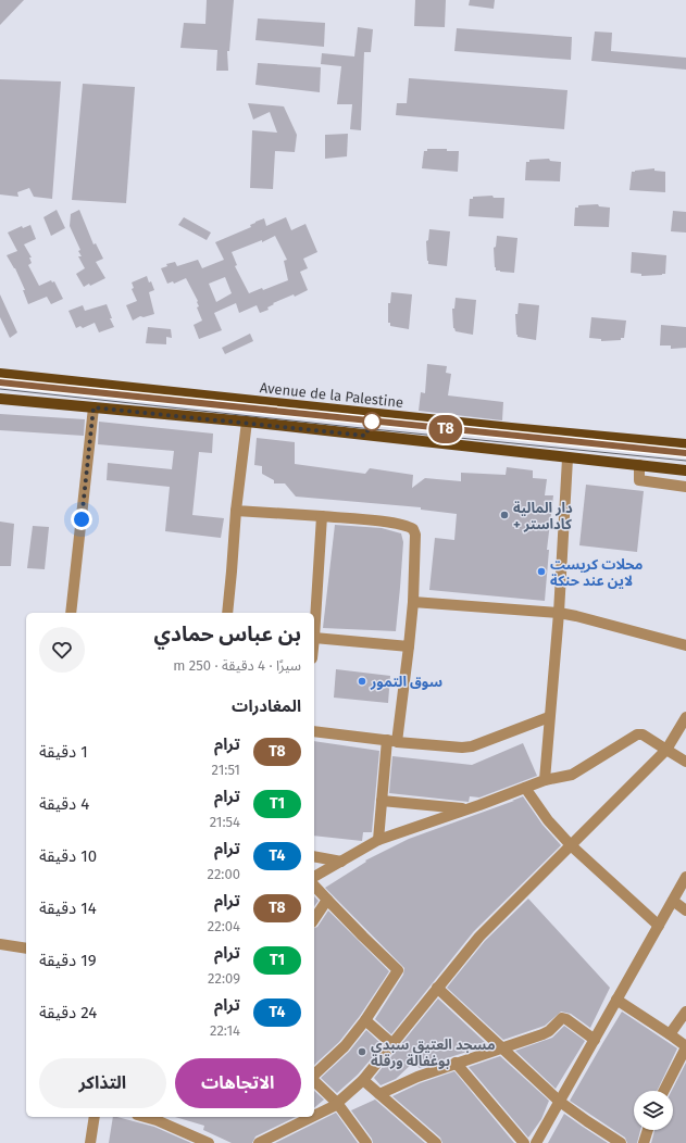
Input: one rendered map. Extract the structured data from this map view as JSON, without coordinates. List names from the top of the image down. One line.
{"streets":{"main road":["Avenue de la Palestine"]},"places":["دار المالية + كاداستر","محلات كريست لاين عند حنكة","سوق التمور","مسجد العتيق سبدي بوغفالة ورقلة"],"lines":["tram line T8"],"page":{"on_map":"T8","heading":[["بن عباس حمادي","سيرًا · 4 دقيقة · 250 m"],"المغادرات"],"list":[{"mark":"T8","name":"ترام","note":"21:51","value":"1 دقيقة"},{"mark":"T1","name":"ترام","note":"21:54","value":"4 دقيقة"},{"mark":"T4","name":"ترام","note":"22:00","value":"10 دقيقة"},{"mark":"T8","name":"ترام","note":"22:04","value":"14 دقيقة"},{"mark":"T1","name":"ترام","note":"22:09","value":"19 دقيقة"},{"mark":"T4","name":"ترام","note":"22:14","value":"24 دقيقة"}],"buttons":["الاتجاهات","التذاكر"]}}
